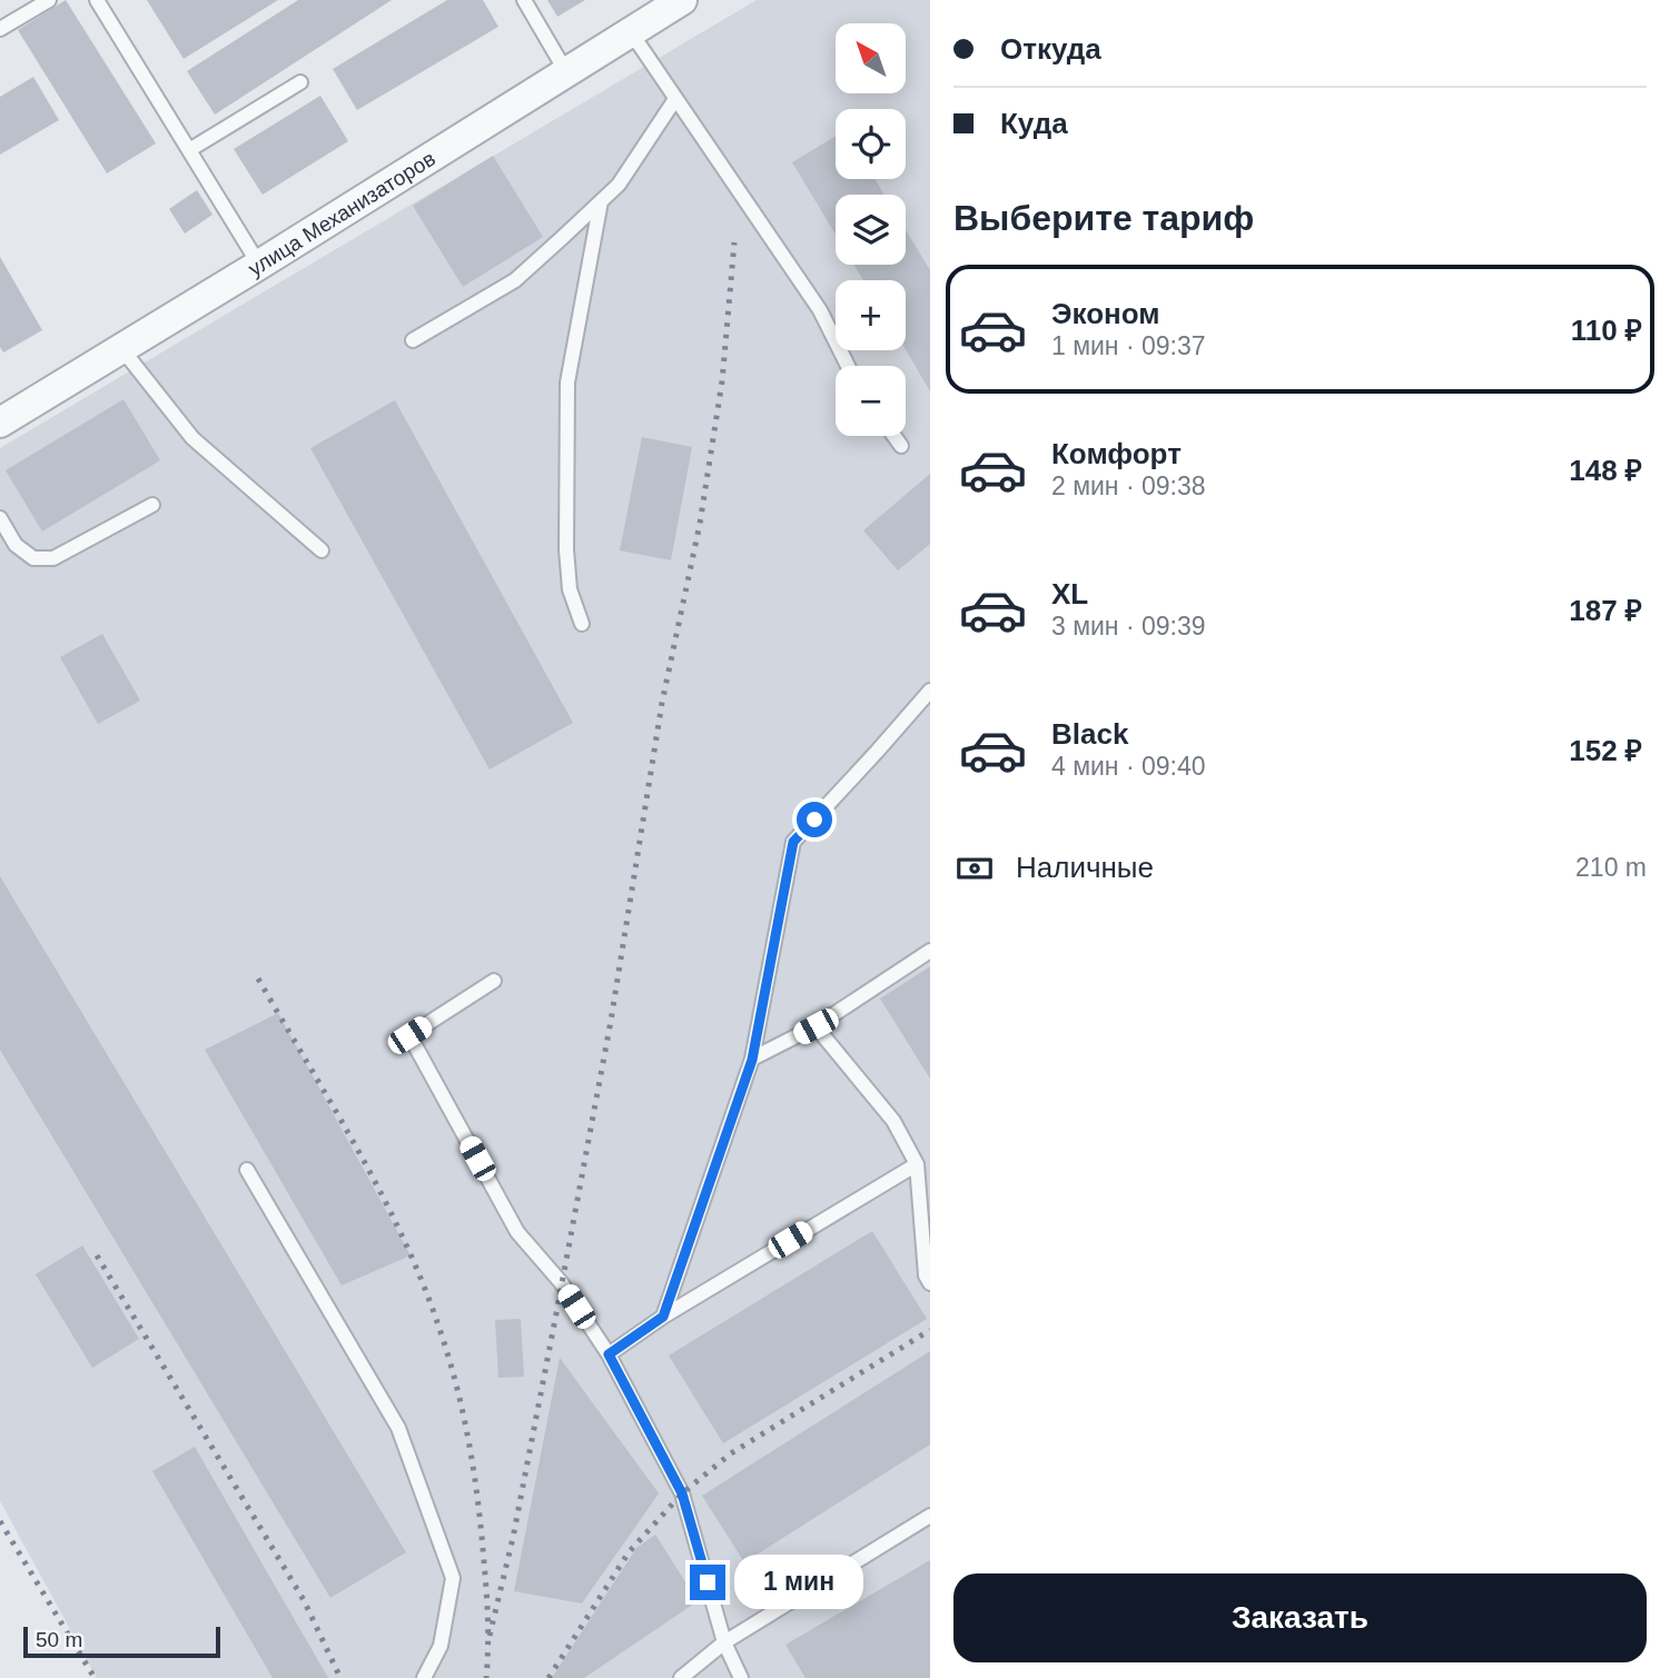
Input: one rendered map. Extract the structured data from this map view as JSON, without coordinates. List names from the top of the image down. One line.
{"streets":{"street":["улица Механизаторов"]},"scale_bar":"50 m","north":"top left","page":{"banner":["Откуда","Куда"],"map_buttons":["+","−"],"heading":"Выберите тариф","list":[{"name":"Эконом","note":"1 мин · 09:37","value":"110 ₽"},{"name":"Комфорт","note":"2 мин · 09:38","value":"148 ₽"},{"name":"XL","note":"3 мин · 09:39","value":"187 ₽"},{"name":"Black","note":"4 мин · 09:40","value":"152 ₽"}],"pay":["Наличные","210 m"],"bubble":"1 мин","buttons":"Заказать","scale":"50 m"}}
